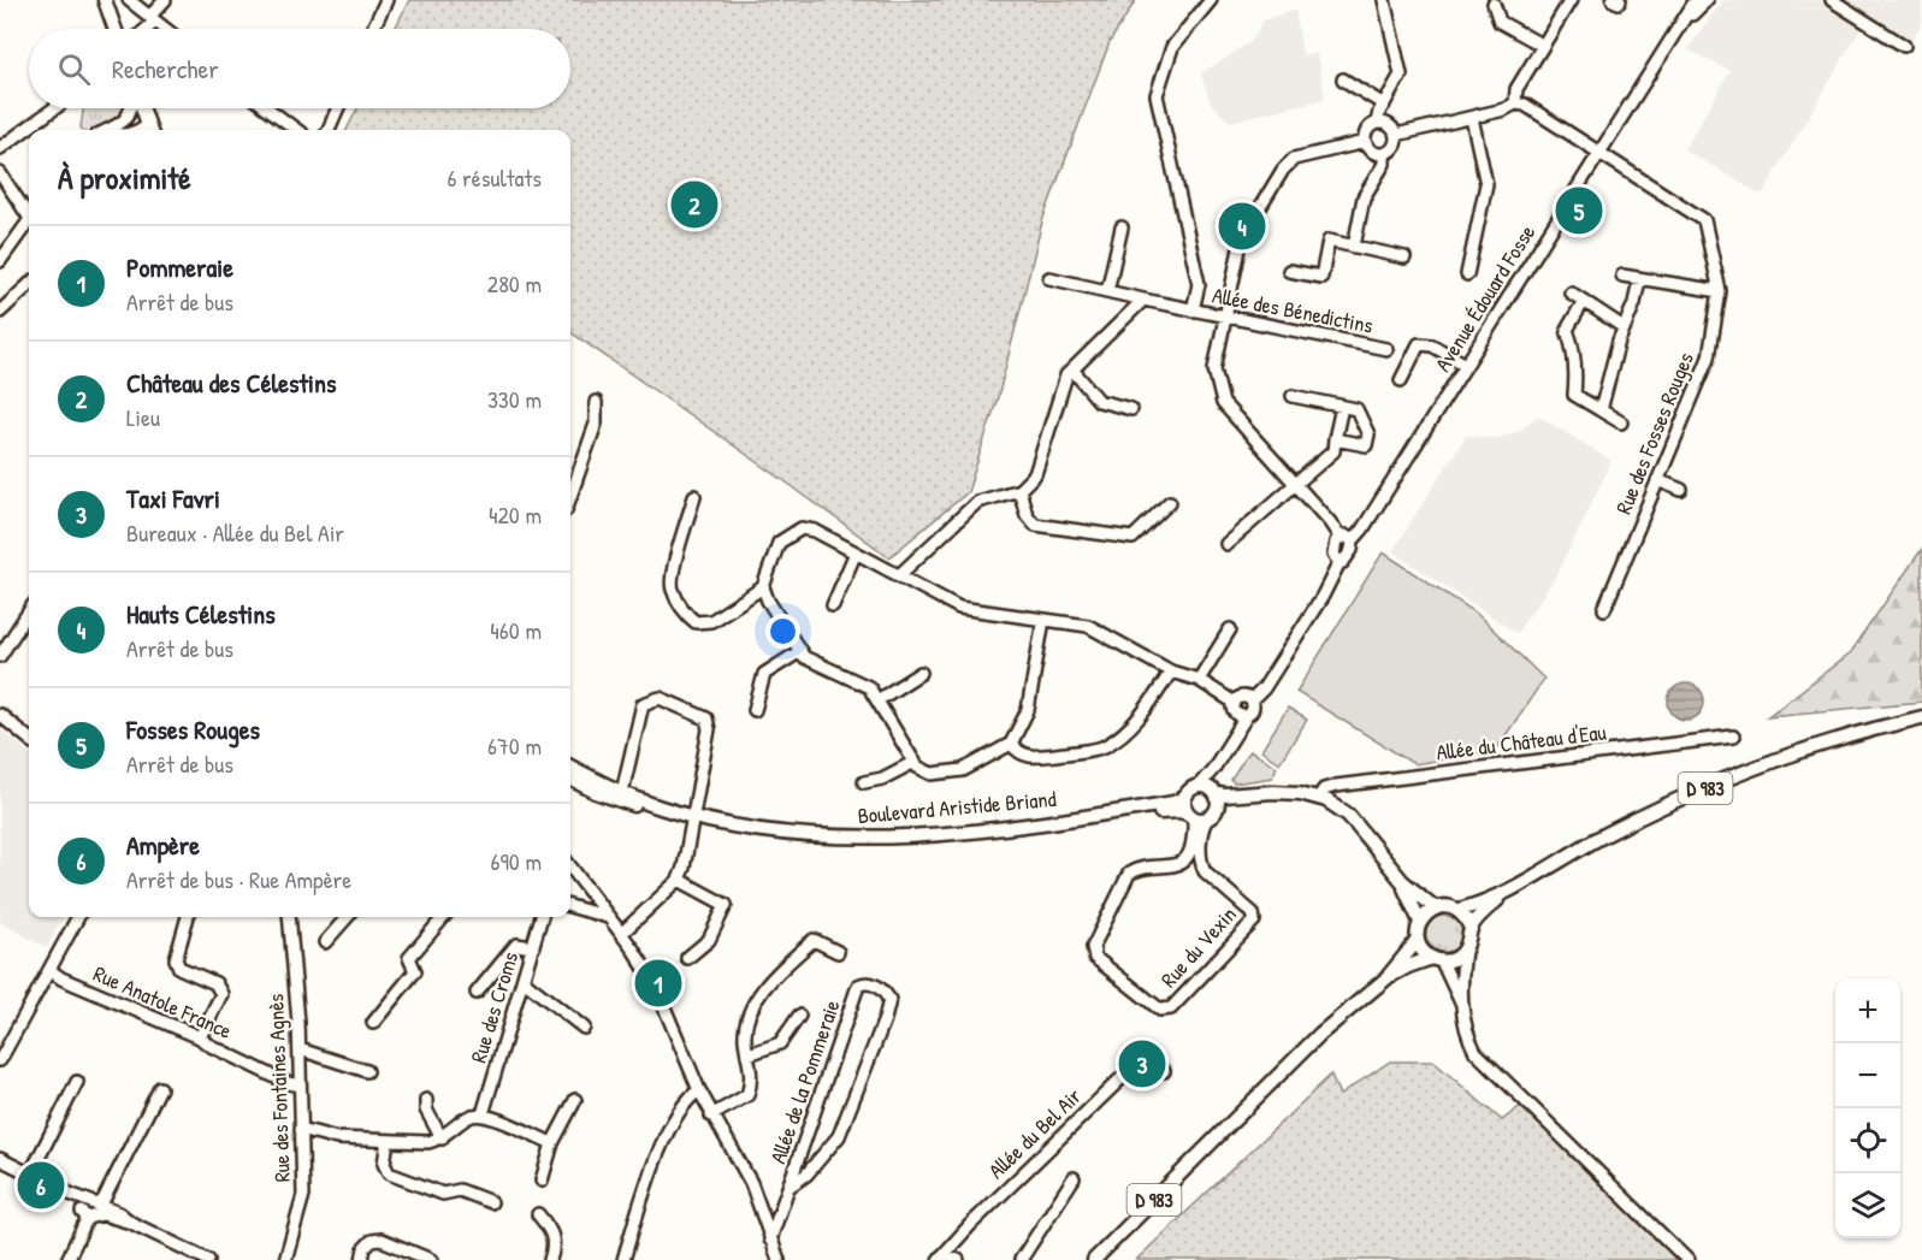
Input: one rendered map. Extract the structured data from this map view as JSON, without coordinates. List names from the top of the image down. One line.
{"streets":{"main road":["D 983","Boulevard Aristide Briand"],"street":["Avenue Édouard Fosse","Allée des Bénedictins","Rue des Fosses Rouges","Allée du Château d'Eau","Rue du Vexin","Rue Anatole France","Rue des Croms","Allée de la Pommeraie","Rue des Fontaines Agnès","Allée du Bel Air"]},"crossings":[["Avenue Édouard Fosse","Rue des Fosses Rouges"],["Allée du Château d'Eau","Boulevard Aristide Briand"],["D 983","Boulevard Aristide Briand"],["Boulevard Aristide Briand","Rue du Vexin"],["Rue Anatole France","Rue des Fontaines Agnès"]],"page":{"search":"Rechercher","heading":["À proximité","6 résultats"],"pins":["2","5","4","1","3","6"],"list":[{"mark":"1","name":"Pommeraie","note":"Arrêt de bus","value":"280 m"},{"mark":"2","name":"Château des Célestins","note":"Lieu","value":"330 m"},{"mark":"3","name":"Taxi Favri","note":"Bureaux · Allée du Bel Air","value":"420 m"},{"mark":"4","name":"Hauts Célestins","note":"Arrêt de bus","value":"460 m"},{"mark":"5","name":"Fosses Rouges","note":"Arrêt de bus","value":"670 m"},{"mark":"6","name":"Ampère","note":"Arrêt de bus · Rue Ampère","value":"690 m"}],"map_buttons":["+","−"]}}
